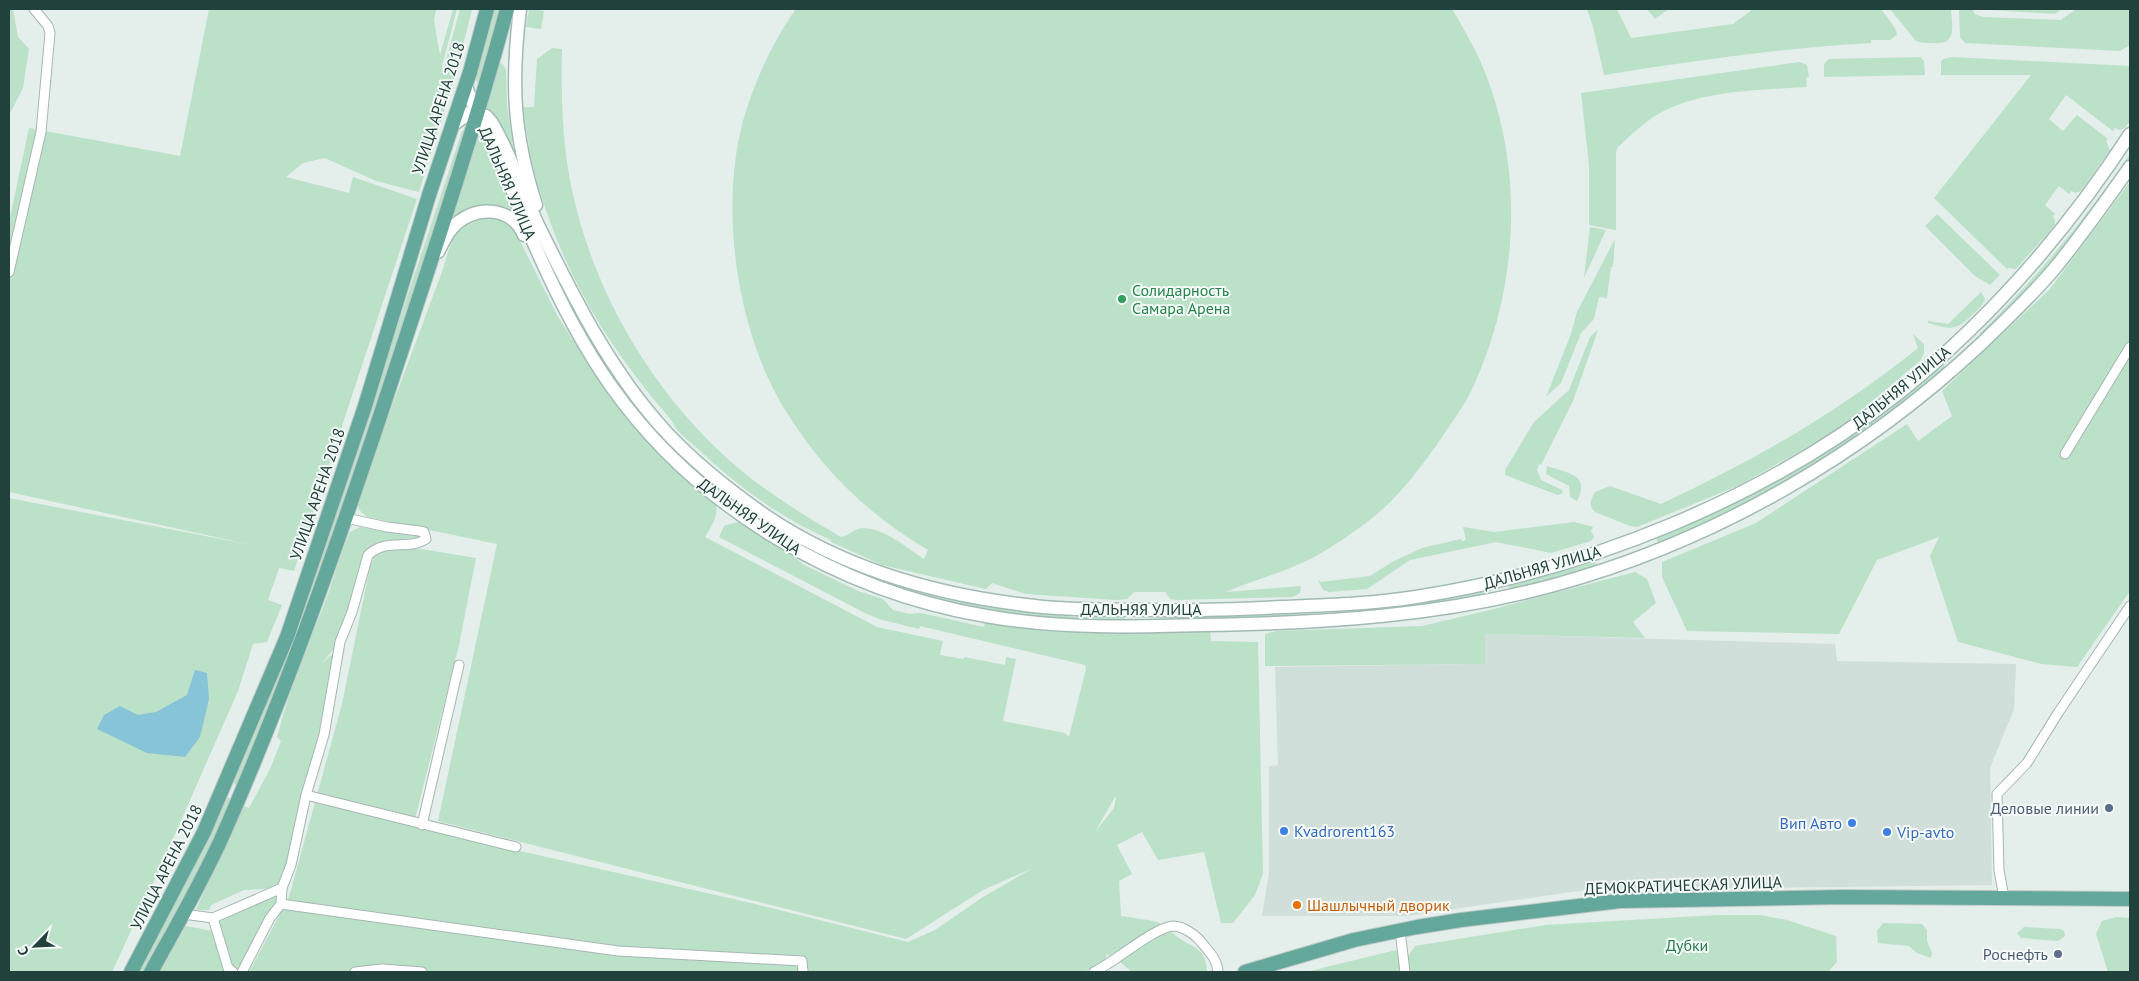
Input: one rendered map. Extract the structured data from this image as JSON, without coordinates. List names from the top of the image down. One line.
{"streets":{"main road":["УЛИЦА АРЕНА 2018","ДАЛЬНЯЯ УЛИЦА","ДЕМОКРАТИЧЕСКАЯ УЛИЦА"]},"parks":["Дубки"],"places":["Солидарность Самара Арена","Деловые линии","Вип Авто","Kvadrorent163","Vip-avto","Шашлычный дворик","Роснефть"],"north":"bottom left"}
